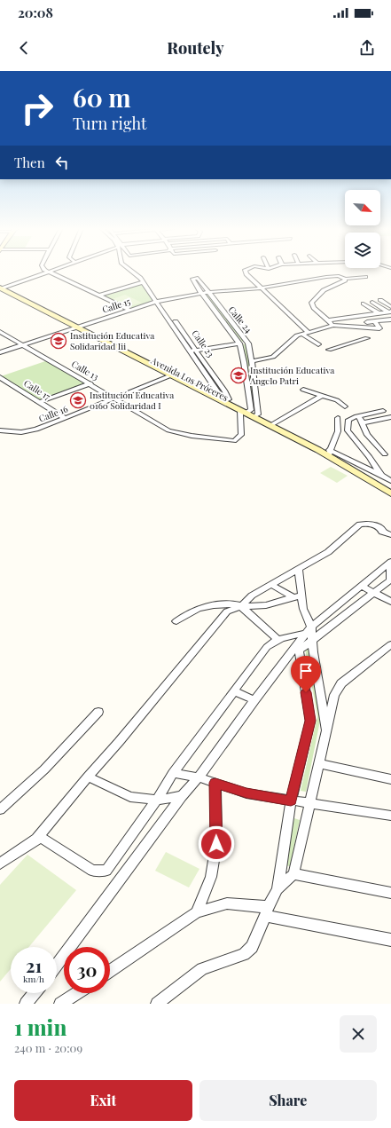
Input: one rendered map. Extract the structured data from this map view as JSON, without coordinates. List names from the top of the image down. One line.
{"streets":{"main road":["Avenida Los Próceres"],"street":["Calle 15","Calle 24","Calle 23","Calle 13","Calle 17","Calle 16"]},"crossings":[["Calle 15","Calle 23"],["Calle 15","Calle 13"],["Calle 15","Avenida Los Próceres"],["Calle 24","Avenida Los Próceres"],["Calle 23","Avenida Los Próceres"],["Calle 13","Calle 16"],["Avenida Los Próceres","Calle 16"],["Calle 17","Calle 16"]],"places":{"school or university":["Institución Educativa Solidaridad Iii","Institución Educativa Angelo Patri","Institución Educativa 0160 Solidaridad I"]},"north":"bottom right","page":{"status":"20:08","header":"Routely","turn":["60 m","Turn right"],"then":"Then","speed":"21 km/h","limit":"30","heading":["1 min","240 m · 20:09"],"buttons":["Exit","Share"]}}
